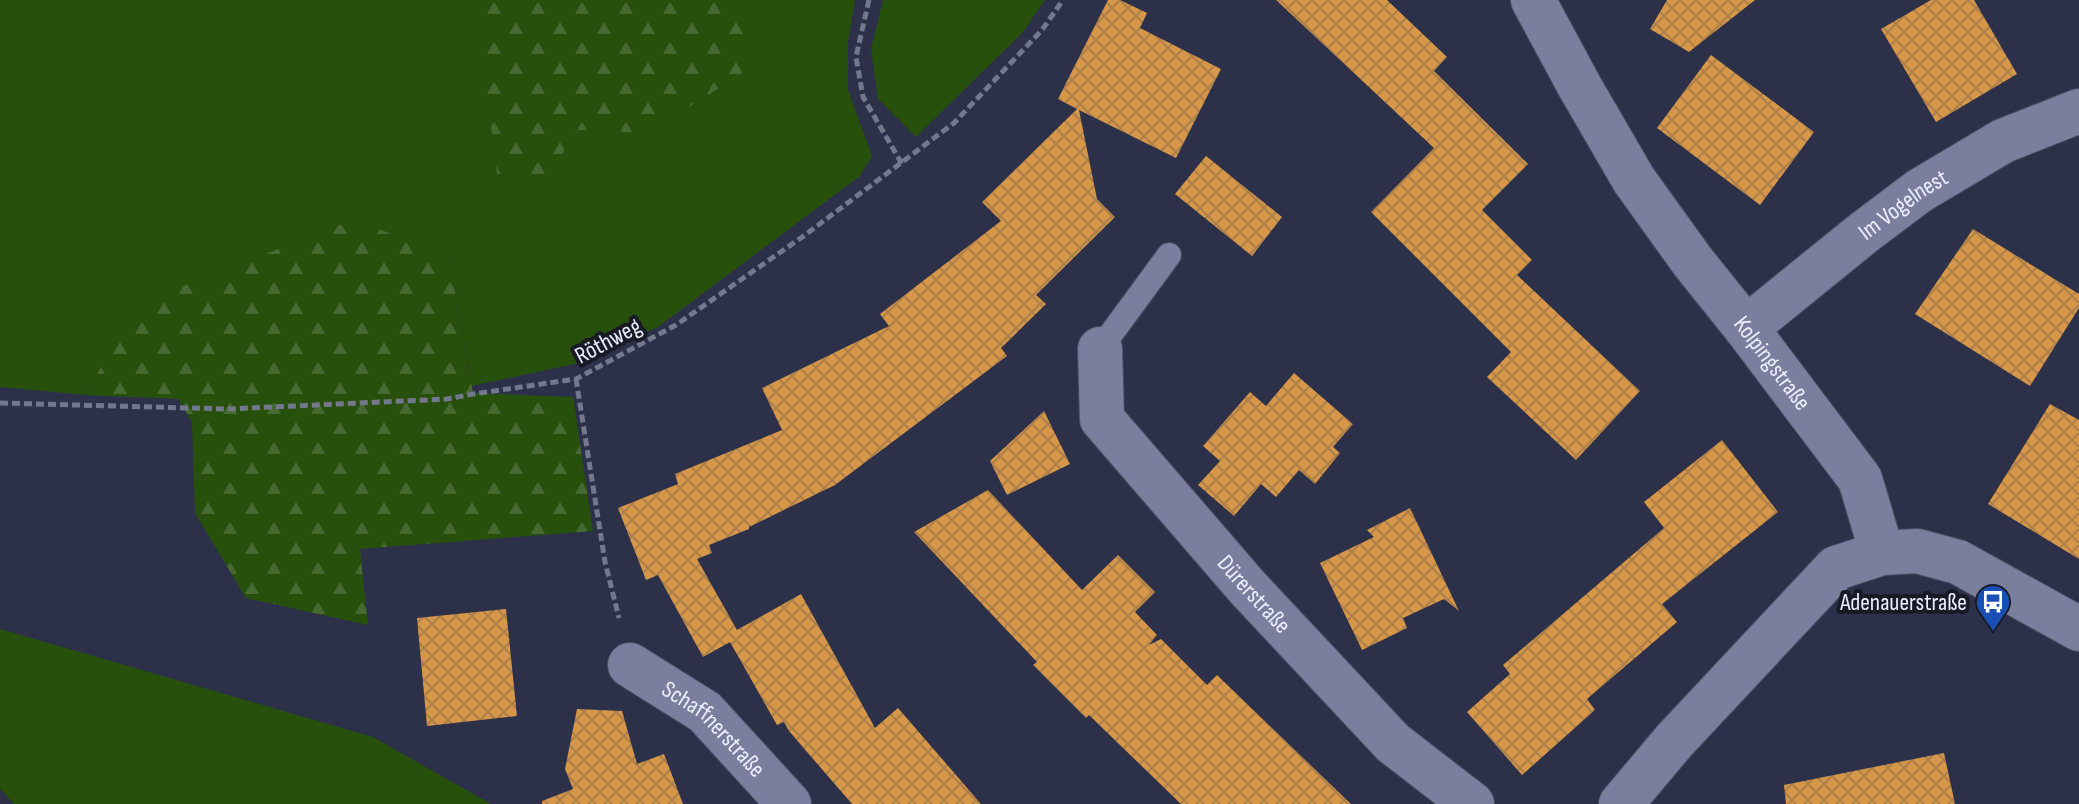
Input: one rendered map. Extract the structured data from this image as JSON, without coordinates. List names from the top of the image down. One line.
{"streets":{"street":["Im Vogelnest","Kolpingstraße","Dürerstraße","Schaffnerstraße"],"path":["Röthweg"]},"crossings":[["Im Vogelnest","Kolpingstraße"]],"places":{"bus stop":["Adenauerstraße"]}}
